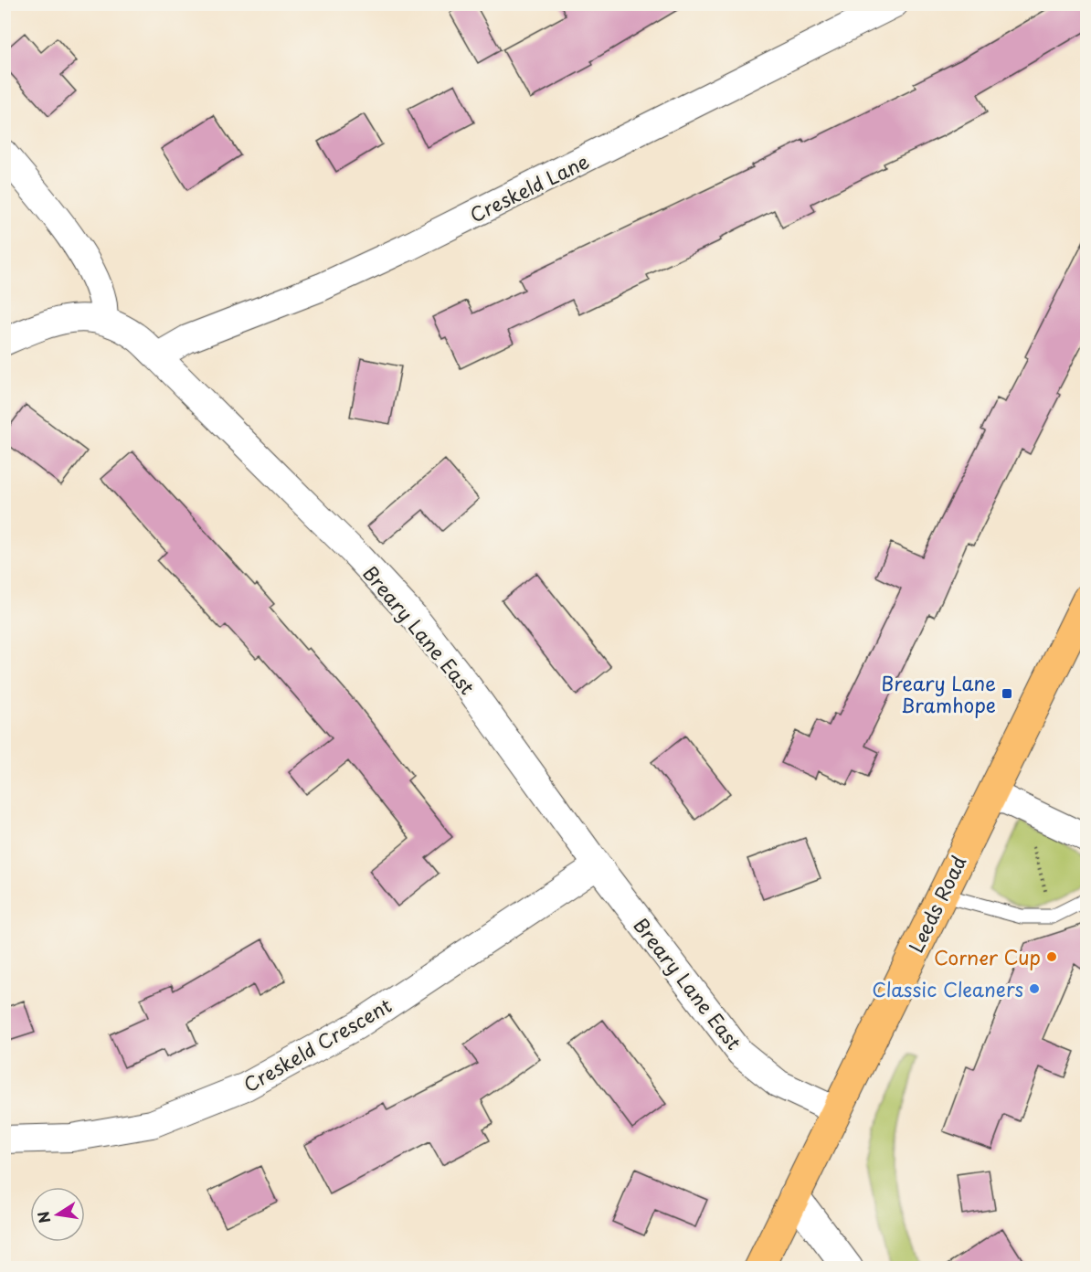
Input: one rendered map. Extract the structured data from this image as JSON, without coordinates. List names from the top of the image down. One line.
{"streets":{"highway":["Leeds Road"],"street":["Creskeld Lane","Breary Lane East","Creskeld Crescent"]},"crossings":[["Creskeld Lane","Breary Lane East"],["Breary Lane East","Leeds Road"],["Breary Lane East","Creskeld Crescent"]],"places":{"transit":["Breary Lane Bramhope"],"other":["Corner Cup","Classic Cleaners"]},"north":"left"}
